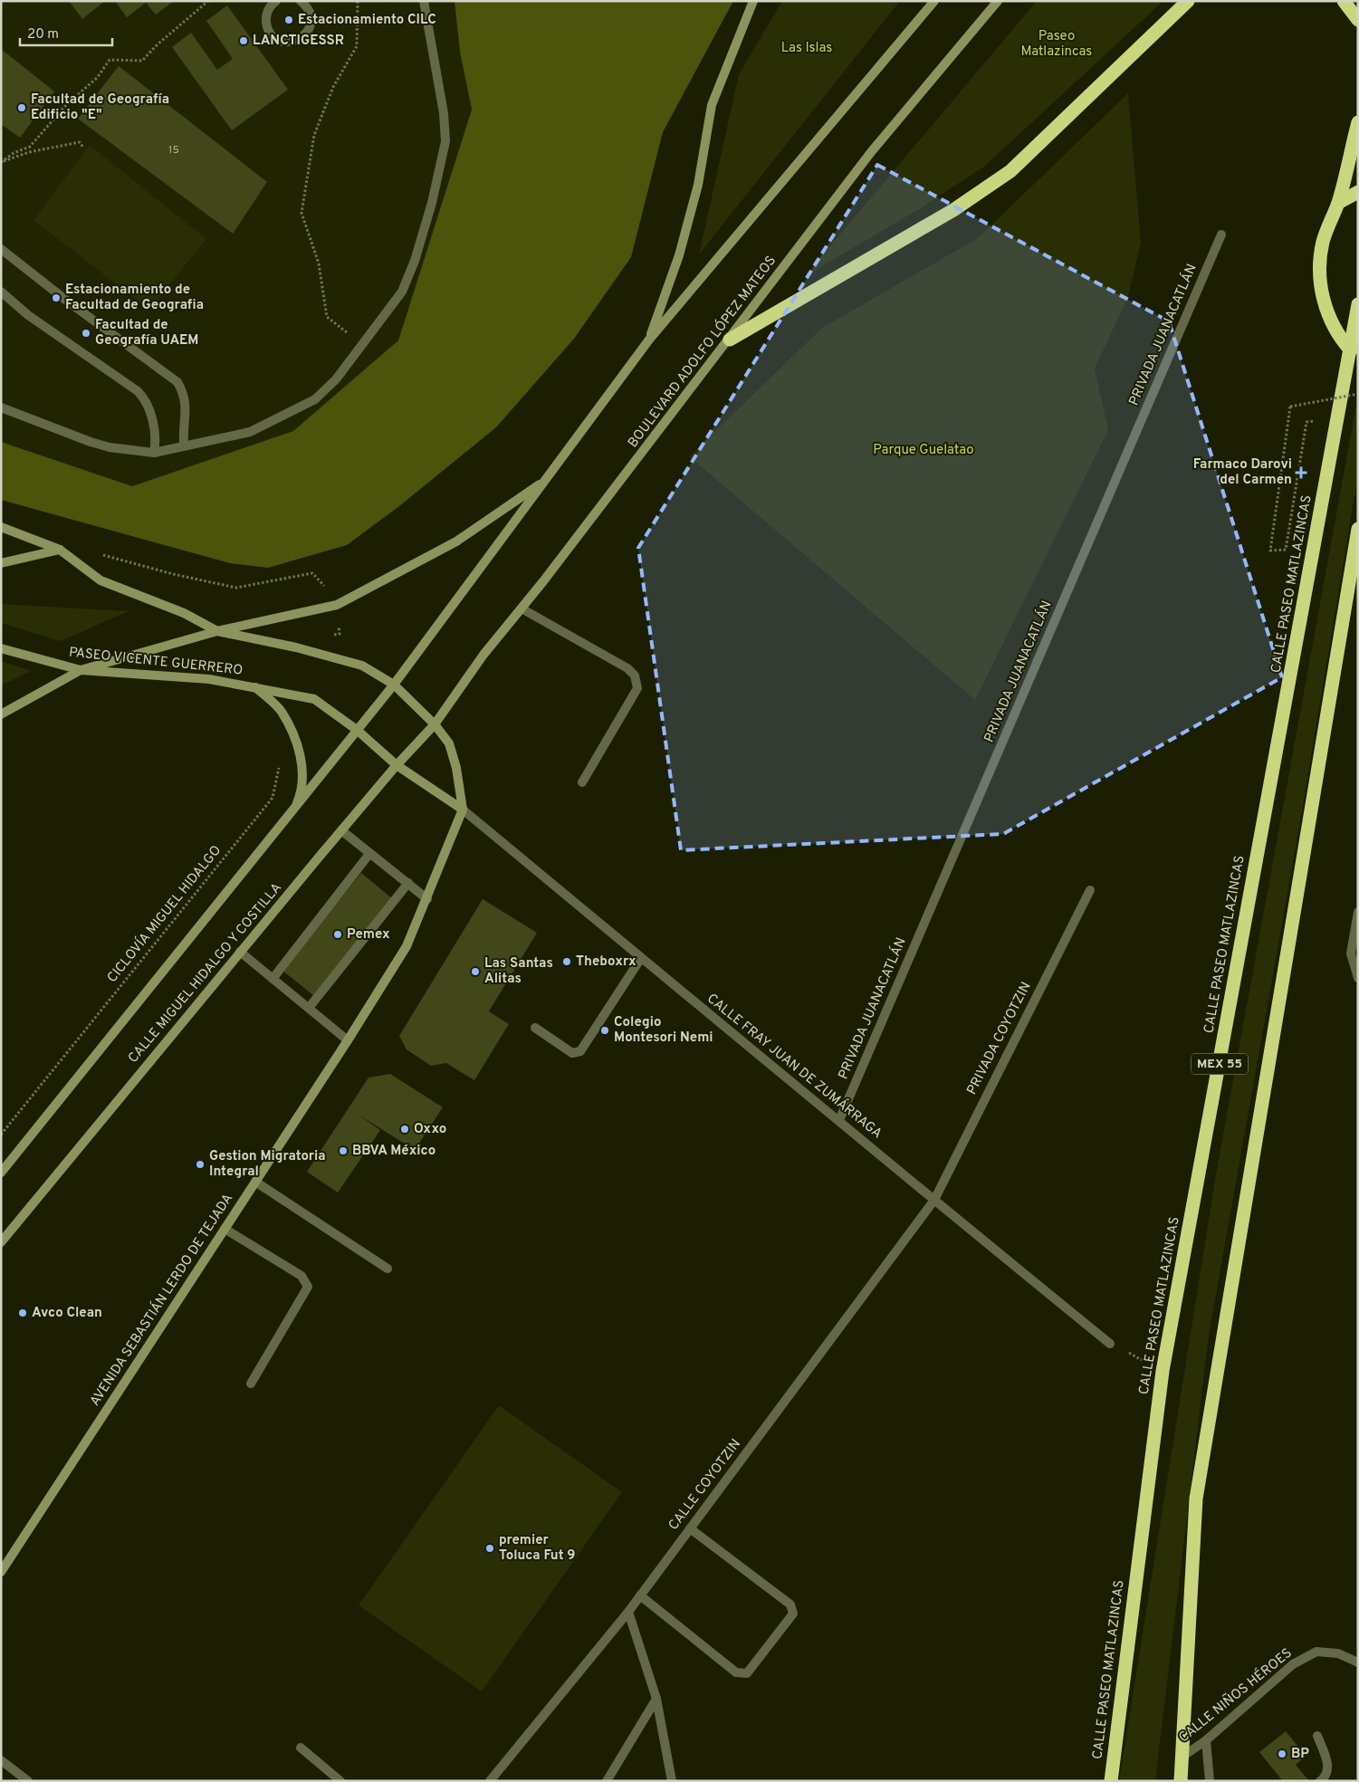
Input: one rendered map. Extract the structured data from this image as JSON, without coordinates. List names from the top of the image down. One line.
{"streets":{"highway":["CALLE PASEO MATLAZINCAS","MEX 55"],"main road":["BOULEVARD ADOLFO LÓPEZ MATEOS","PASEO VICENTE GUERRERO","CALLE MIGUEL HIDALGO Y COSTILLA","AVENIDA SEBASTIÁN LERDO DE TEJADA"],"street":["PRIVADA JUANACATLÁN","PRIVADA COYOTZIN","CALLE FRAY JUAN DE ZUMÁRRAGA","CALLE COYOTZIN","CALLE NIÑOS HÉROES"],"path":["CICLOVÍA MIGUEL HIDALGO"]},"crossings":[["PRIVADA JUANACATLÁN","CALLE FRAY JUAN DE ZUMÁRRAGA"],["BOULEVARD ADOLFO LÓPEZ MATEOS","CALLE MIGUEL HIDALGO Y COSTILLA"],["PASEO VICENTE GUERRERO","CALLE MIGUEL HIDALGO Y COSTILLA"],["PASEO VICENTE GUERRERO","CALLE FRAY JUAN DE ZUMÁRRAGA"],["PASEO VICENTE GUERRERO","AVENIDA SEBASTIÁN LERDO DE TEJADA"],["PRIVADA COYOTZIN","CALLE FRAY JUAN DE ZUMÁRRAGA"],["PRIVADA COYOTZIN","CALLE COYOTZIN"],["MEX 55","CALLE NIÑOS HÉROES"],["CALLE FRAY JUAN DE ZUMÁRRAGA","AVENIDA SEBASTIÁN LERDO DE TEJADA"],["CALLE FRAY JUAN DE ZUMÁRRAGA","CALLE COYOTZIN"]],"parks":["Paseo Matlazincas","Las Islas","Parque Guelatao"],"places":{"other":["Estacionamiento CILC","LANCTIGESSR","Facultad de Geografía Edificio \"E\"","Estacionamiento de Facultad de Geografia","Facultad de Geografía UAEM","Pemex","Theboxrx","Las Santas Alitas","Colegio Montesori Nemi","Oxxo","BBVA México","Gestion Migratoria Integral","Avco Clean","premier Toluca Fut 9","BP"],"health":["Farmaco Darovi del Carmen"]},"house_numbers":["15"],"scale_bar":"20 m"}
